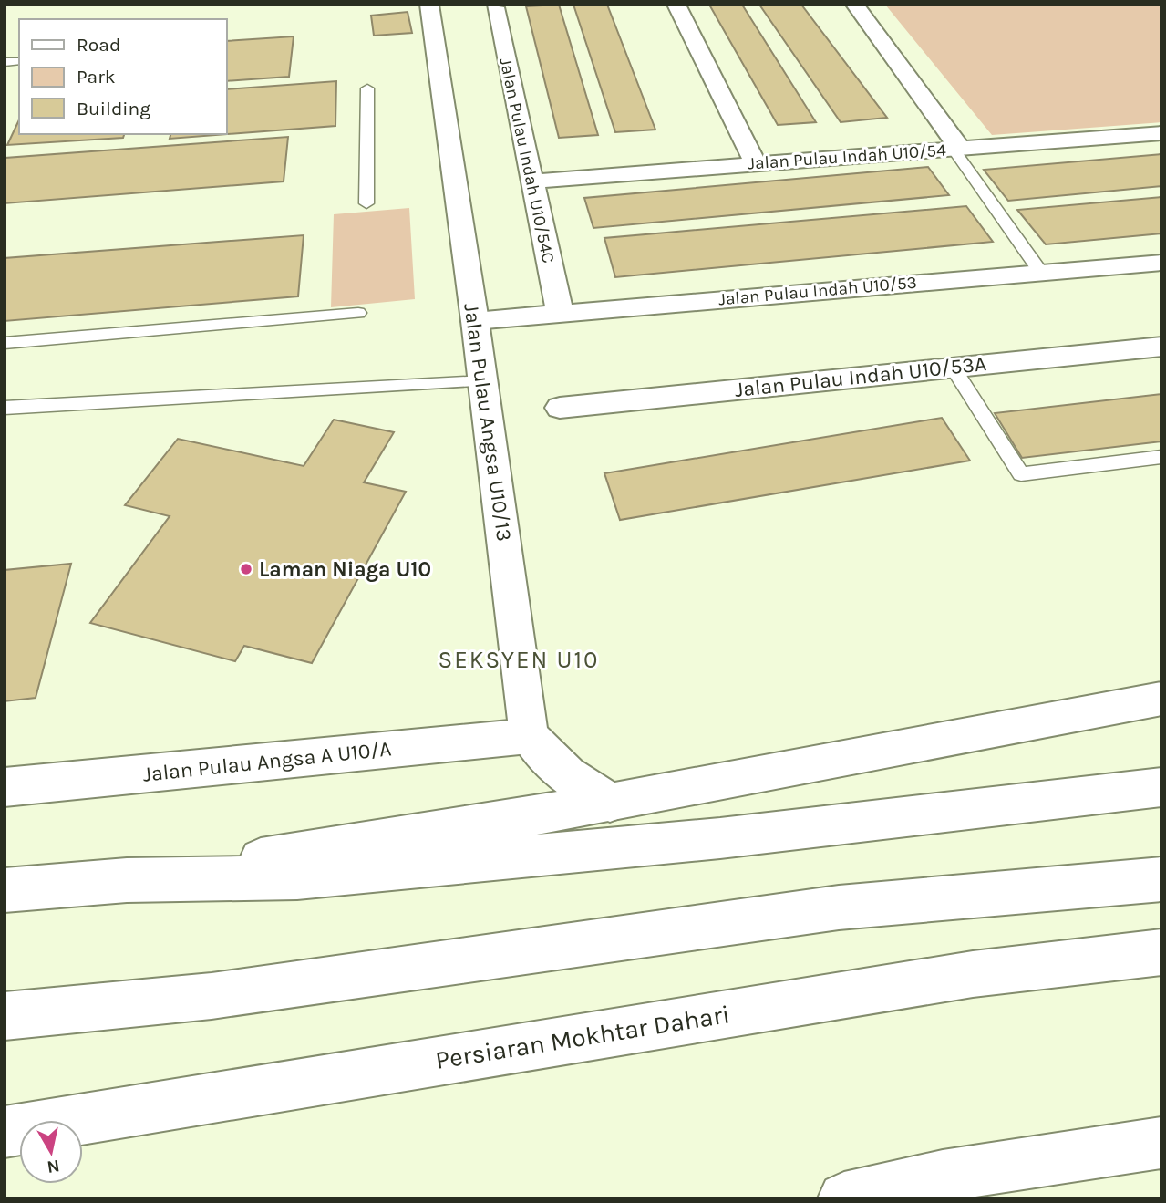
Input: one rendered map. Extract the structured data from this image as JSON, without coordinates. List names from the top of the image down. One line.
{"streets":{"street":["Jalan Pulau Indah U10/54","Jalan Pulau Indah U10/54C","Jalan Pulau Indah U10/53","Jalan Pulau Indah U10/53A","Jalan Pulau Angsa U10/13","Jalan Pulau Angsa A U10/A","Persiaran Mokhtar Dahari"]},"crossings":[["Jalan Pulau Indah U10/54","Jalan Pulau Indah U10/54C"],["Jalan Pulau Indah U10/54C","Jalan Pulau Indah U10/53"],["Jalan Pulau Indah U10/53","Jalan Pulau Angsa U10/13"],["Jalan Pulau Angsa U10/13","Jalan Pulau Angsa A U10/A"]],"districts":["SEKSYEN U10"],"places":["Laman Niaga U10"],"legend":["Road","Park","Building"],"north":"bottom"}
